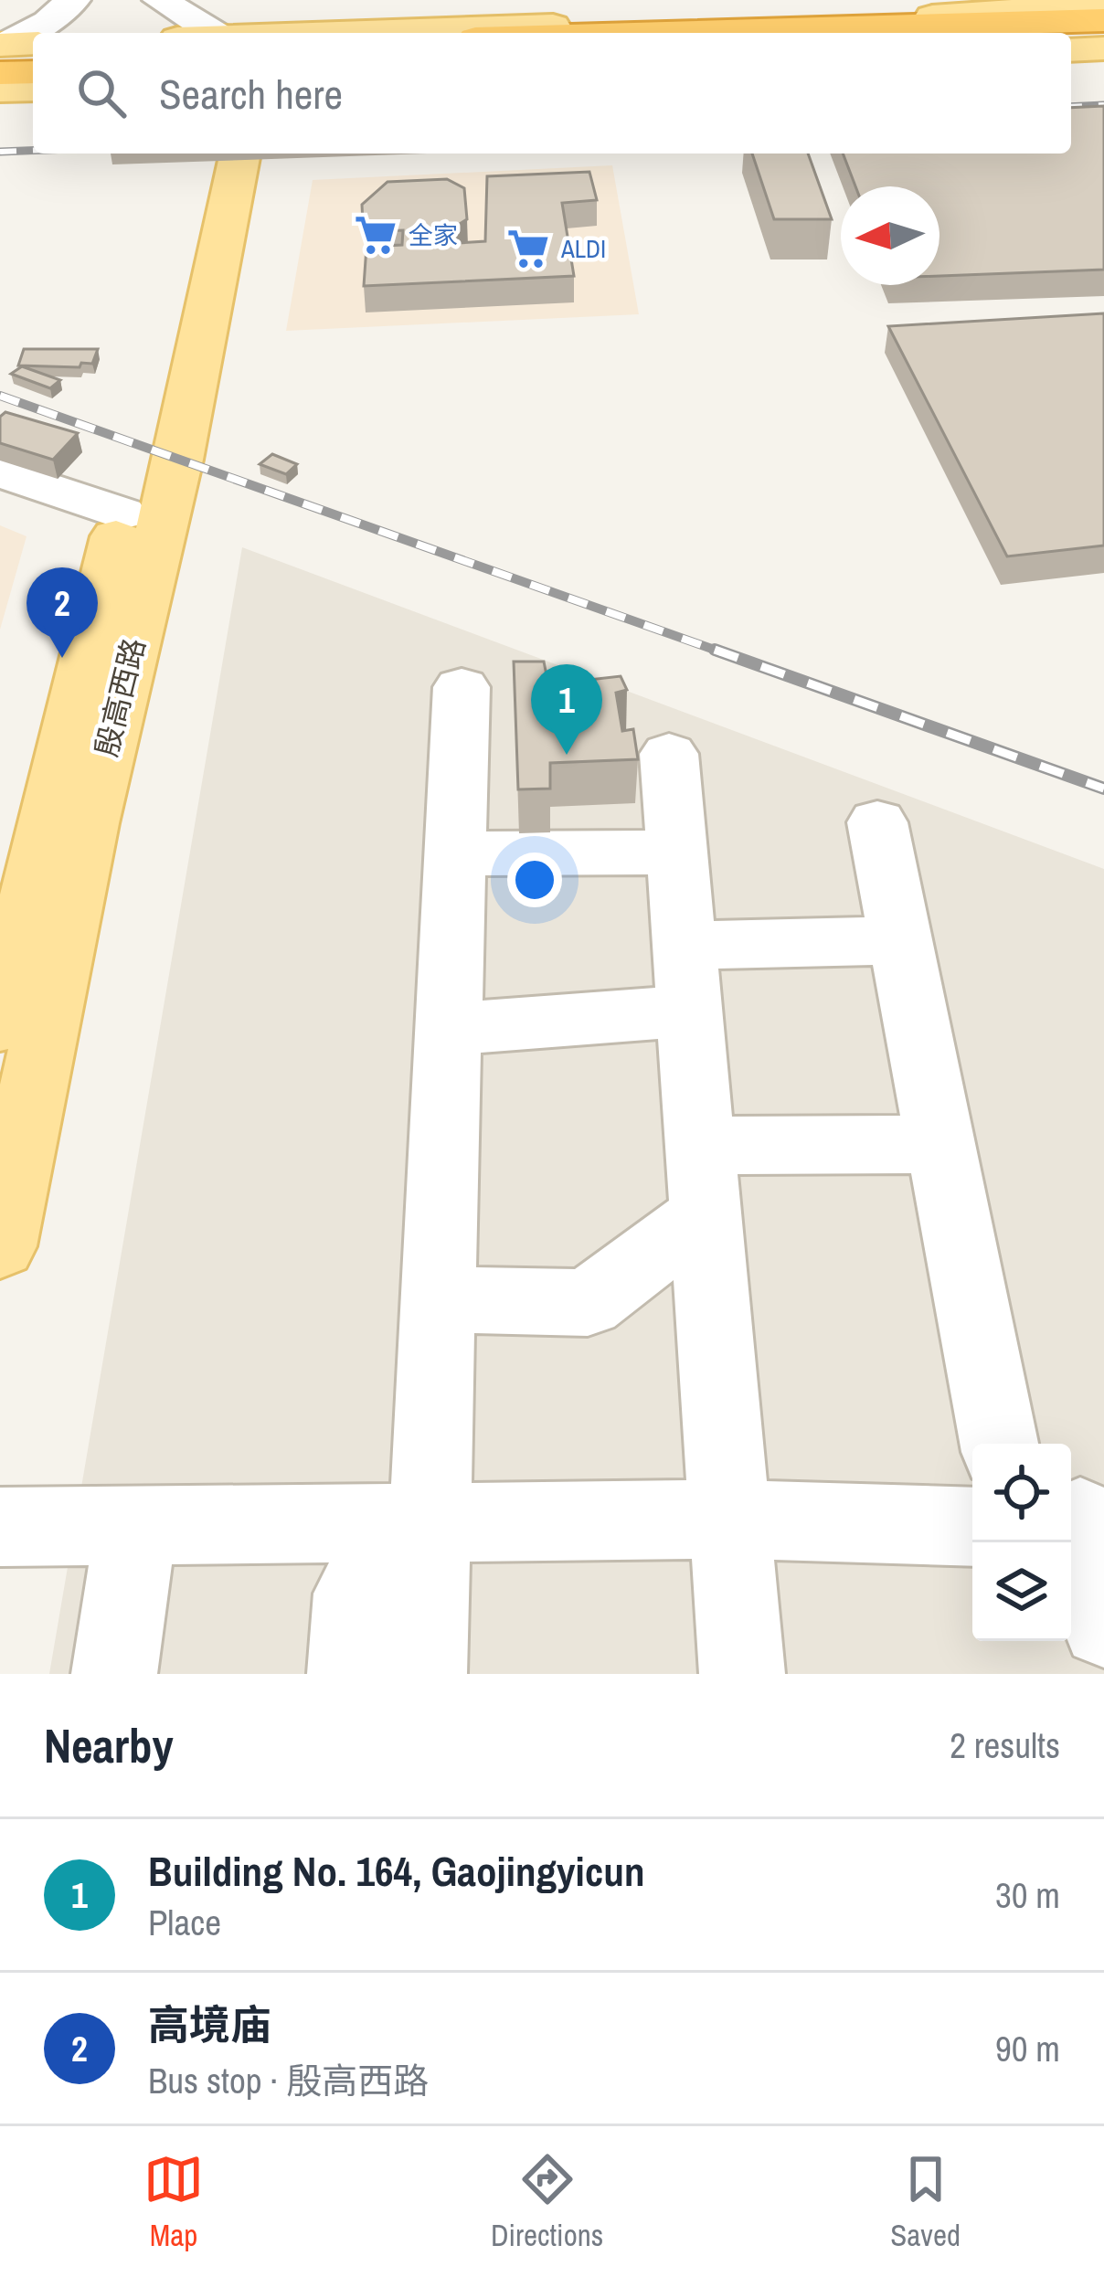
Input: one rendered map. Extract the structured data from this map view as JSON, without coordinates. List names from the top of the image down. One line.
{"streets":{"main road":["殷高西路"]},"places":{"supermarket":["全家","ALDI"]},"north":"left","page":{"search":"Search here","pins":["2","1"],"heading":["Nearby","2 results"],"list":[{"mark":"1","name":"Building No. 164, Gaojingyicun","note":"Place","value":"30 m"},{"mark":"2","name":"高境庙","note":"Bus stop · 殷高西路","value":"90 m"}],"nav":["Map","Directions","Saved"]}}
